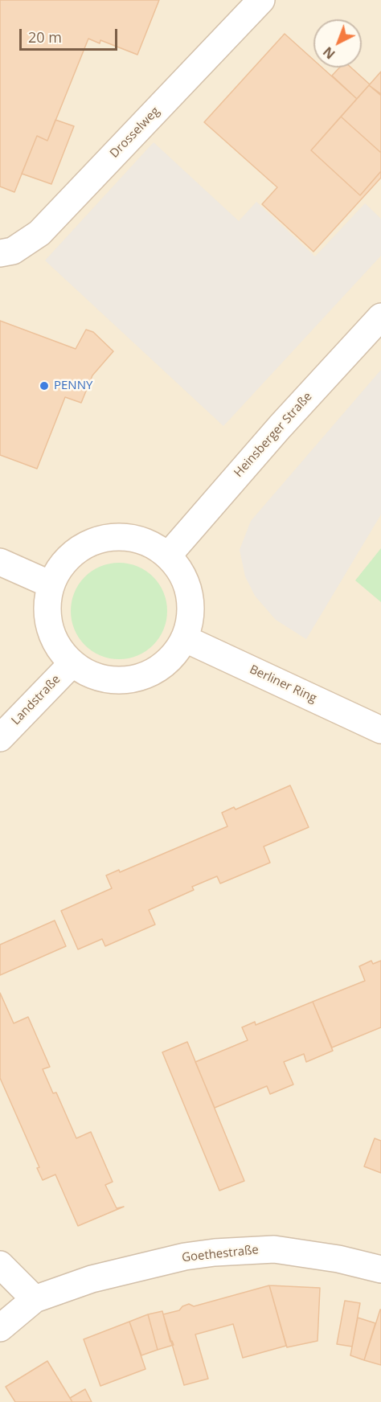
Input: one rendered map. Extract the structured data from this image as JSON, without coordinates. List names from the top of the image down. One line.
{"streets":{"street":["Drosselweg","Heinsberger Straße","Berliner Ring","Landstraße","Goethestraße"]},"crossings":[["Heinsberger Straße","Berliner Ring"],["Heinsberger Straße","Landstraße"],["Berliner Ring","Landstraße"]],"places":["PENNY"],"scale_bar":"20 m","north":"bottom left"}
